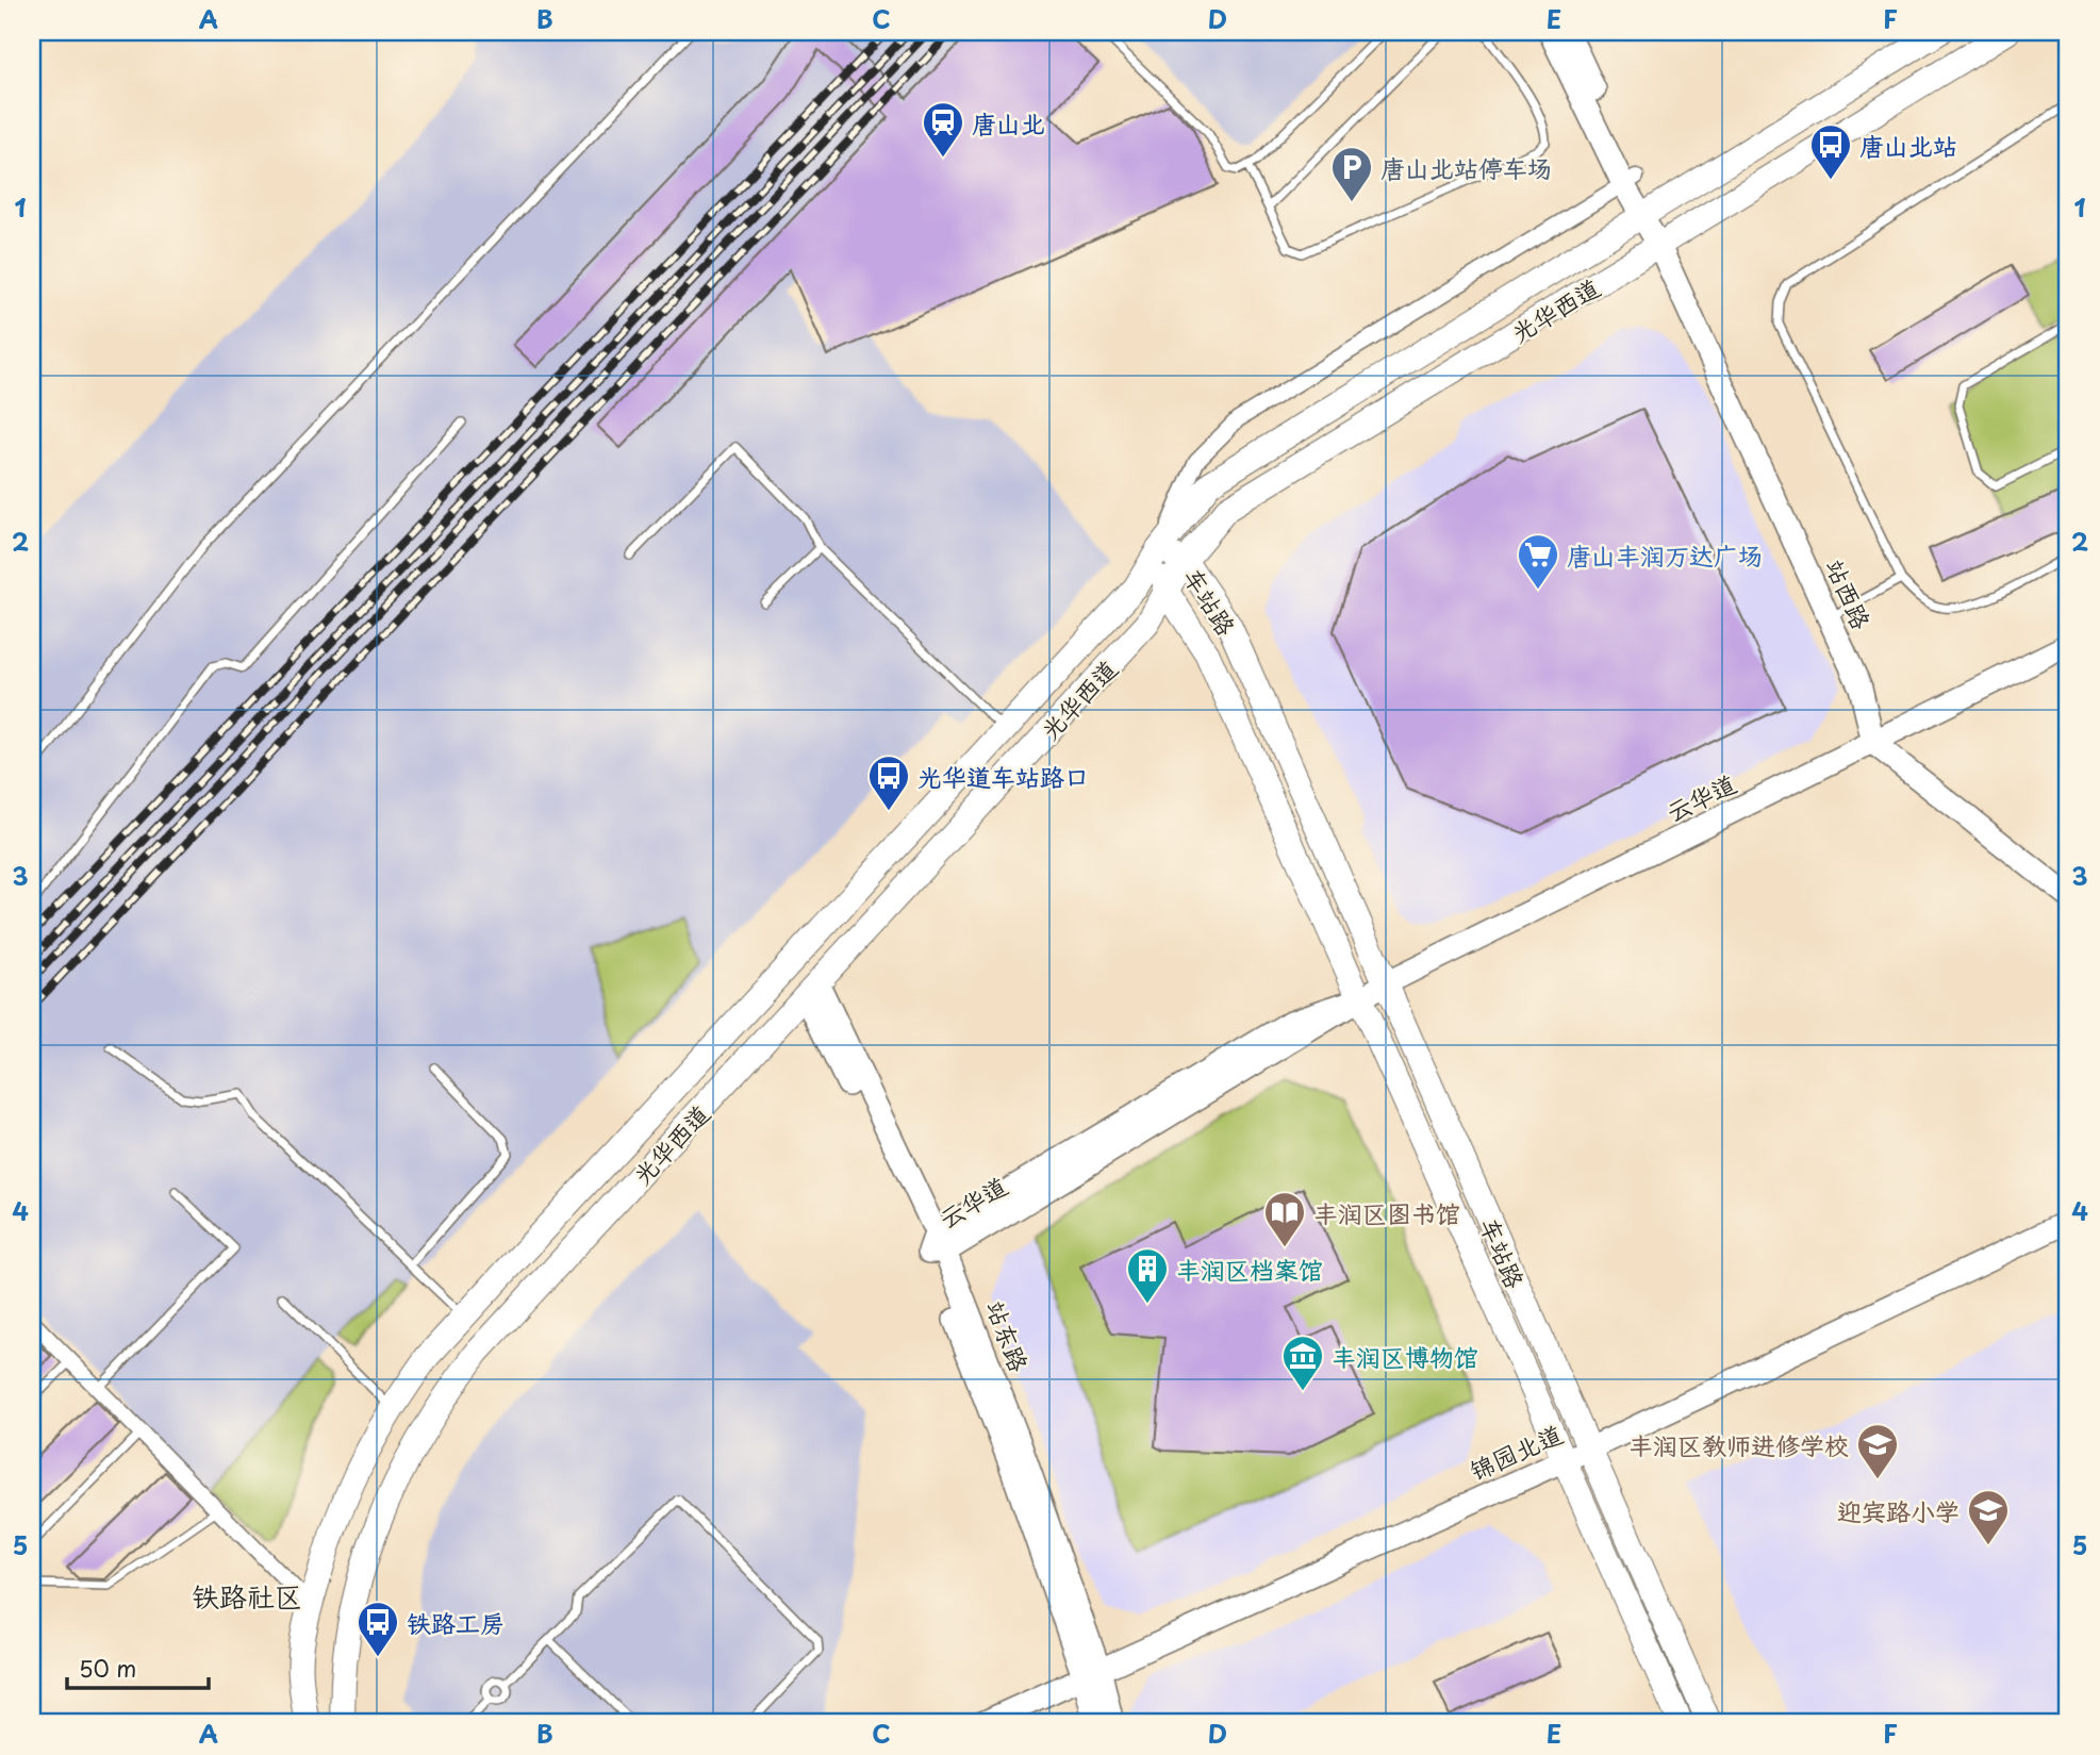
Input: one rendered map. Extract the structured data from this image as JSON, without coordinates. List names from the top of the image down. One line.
{"streets":{"main road":["光华西道","车站路"],"street":["站西路","云华道","站东路","锦园北道"]},"crossings":[["光华西道","站西路"],["光华西道","车站路"],["光华西道","站东路"],["站西路","云华道"],["车站路","云华道"],["车站路","锦园北道"],["云华道","站东路"],["站东路","锦园北道"]],"districts":["铁路社区"],"places":{"station":["唐山北"],"bus stop":["唐山北站","光华道车站路口","铁路工房"],"parking":["唐山北站停车场"],"supermarket":["唐山丰润万达广场"],"library":["丰润区图书馆"],"building":["丰润区档案馆"],"museum":["丰润区博物馆"],"school or university":["丰润区教师进修学校","迎宾路小学"]},"scale_bar":"50 m","grid":{"columns":["A","B","C","D","E","F"],"rows":["1","2","3","4","5"]}}
